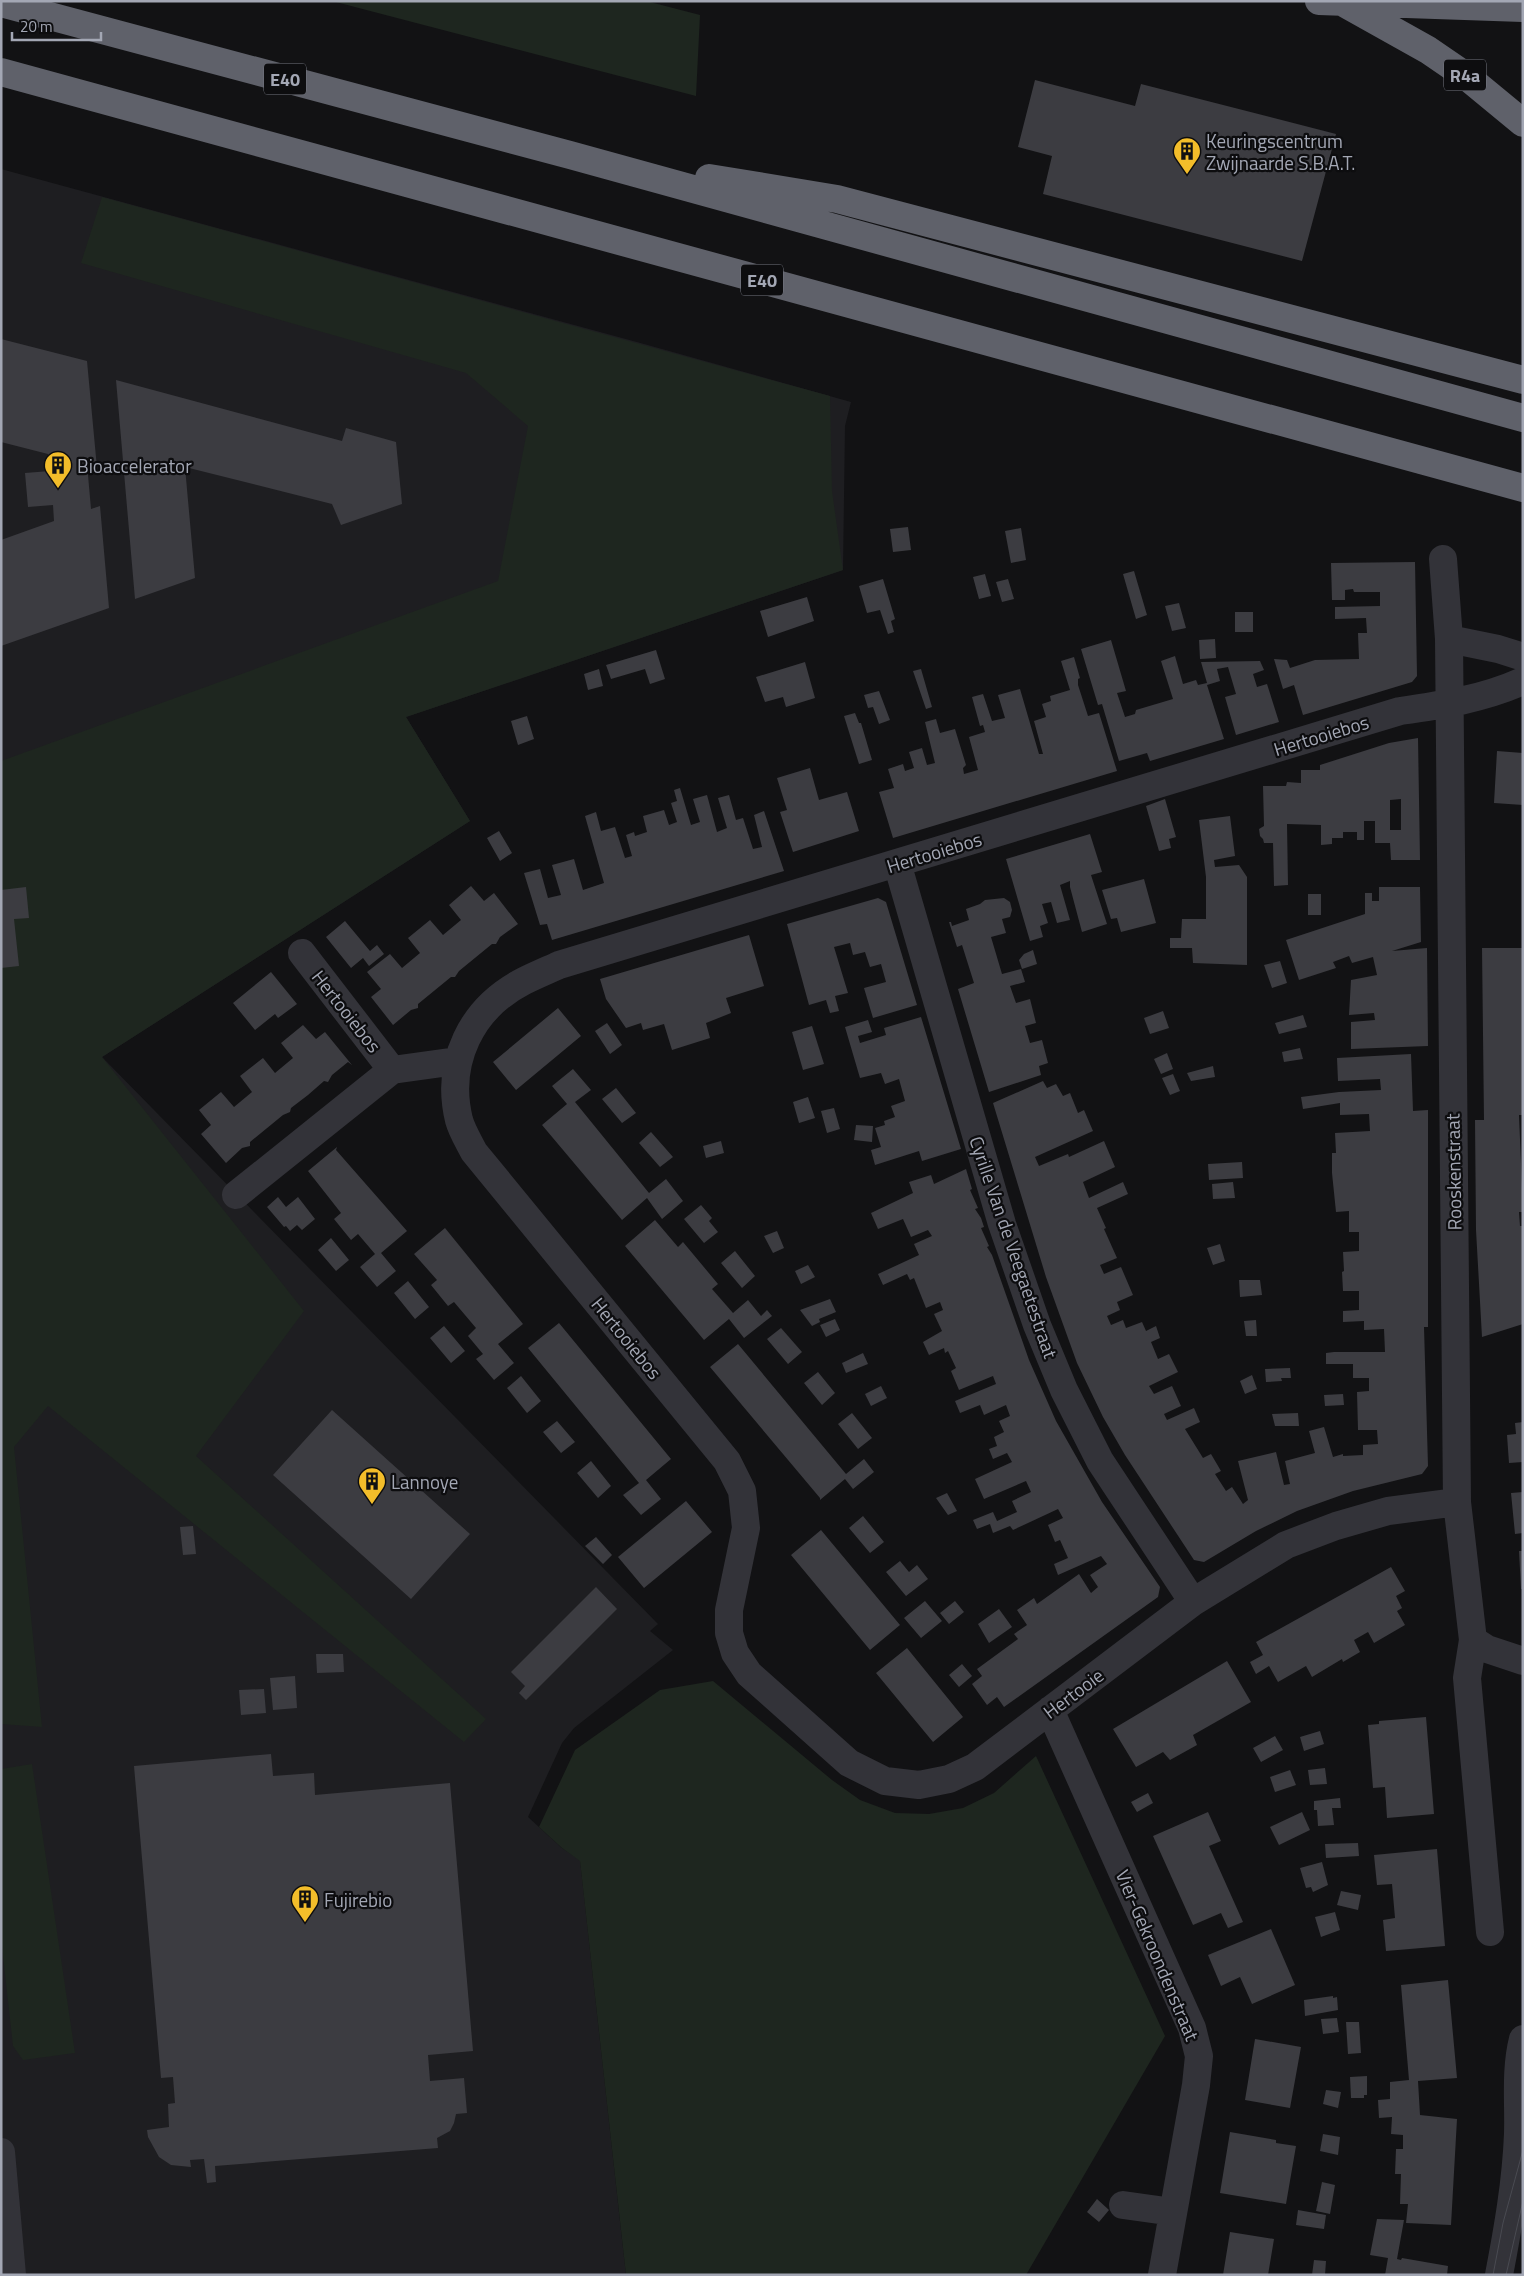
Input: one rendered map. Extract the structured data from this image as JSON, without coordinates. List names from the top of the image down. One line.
{"streets":{"highway":["R4a","E40"],"street":["Hertooiebos","Rooskenstraat","Cyrille Van de Veegaetestraat","Hertooie","Vier-Gekroondenstraat"]},"crossings":[["Hertooiebos","Rooskenstraat"],["Hertooiebos","Cyrille Van de Veegaetestraat"],["Hertooiebos","Hertooie"],["Rooskenstraat","Hertooie"],["Cyrille Van de Veegaetestraat","Hertooie"],["Hertooie","Vier-Gekroondenstraat"]],"places":{"building":["Keuringscentrum Zwijnaarde S.B.A.T.","Bioaccelerator","Lannoye","Fujirebio"]},"scale_bar":"20 m"}
